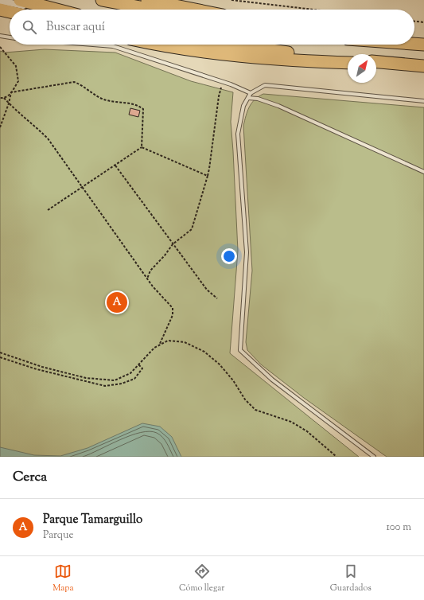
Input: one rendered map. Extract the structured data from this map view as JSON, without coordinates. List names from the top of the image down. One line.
{"north":"top right","page":{"search":"Buscar aquí","pins":"A","heading":"Cerca","list":[{"mark":"A","name":"Parque Tamarguillo","note":"Parque","value":"100 m"}],"nav":["Mapa","Cómo llegar","Guardados"]}}
